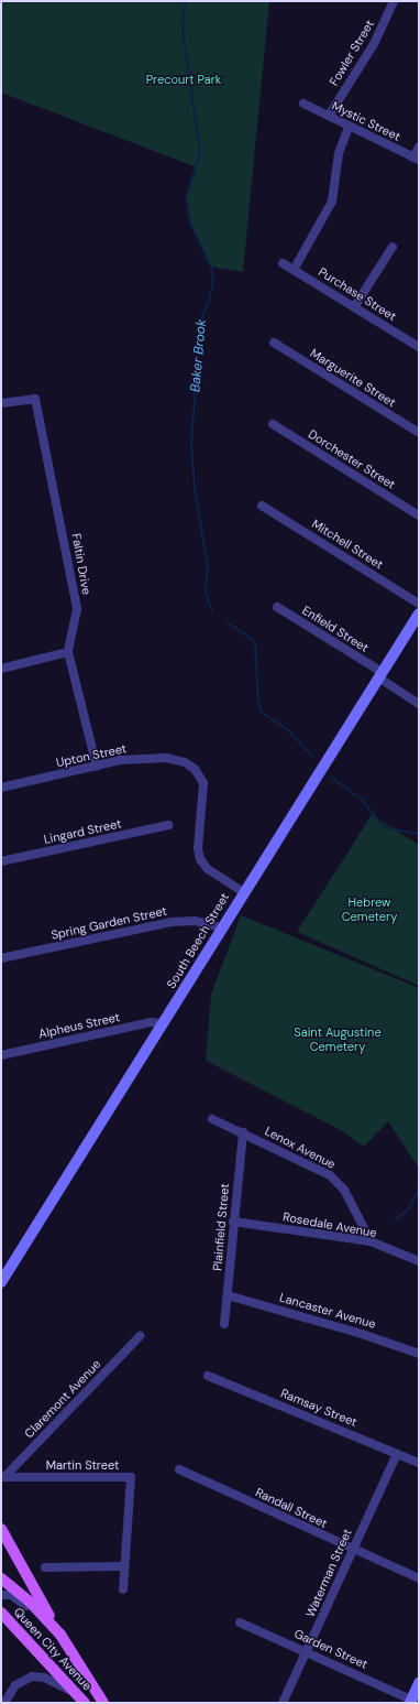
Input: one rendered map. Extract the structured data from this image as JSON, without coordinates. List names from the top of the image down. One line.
{"streets":{"main road":["Queen City Avenue"],"street":["Fowler Street","Mystic Street","Purchase Street","Marguerite Street","Dorchester Street","Mitchell Street","Faltin Drive","Enfield Street","Upton Street","Lingard Street","Spring Garden Street","South Beech Street","Alpheus Street","Lenox Avenue","Rosedale Avenue","Plainfield Street","Lancaster Avenue","Claremont Avenue","Ramsay Street","Martin Street","Randall Street","Waterman Street","Garden Street"]},"crossings":[["Fowler Street","Mystic Street"],["Faltin Drive","Upton Street"],["Enfield Street","South Beech Street"],["Upton Street","South Beech Street"],["Spring Garden Street","South Beech Street"],["South Beech Street","Alpheus Street"],["Lenox Avenue","Rosedale Avenue"],["Lenox Avenue","Plainfield Street"],["Rosedale Avenue","Plainfield Street"],["Plainfield Street","Lancaster Avenue"],["Claremont Avenue","Martin Street"],["Ramsay Street","Waterman Street"],["Randall Street","Waterman Street"],["Waterman Street","Garden Street"]],"water":["Baker Brook"],"parks":["Precourt Park","Hebrew Cemetery","Saint Augustine Cemetery"]}
